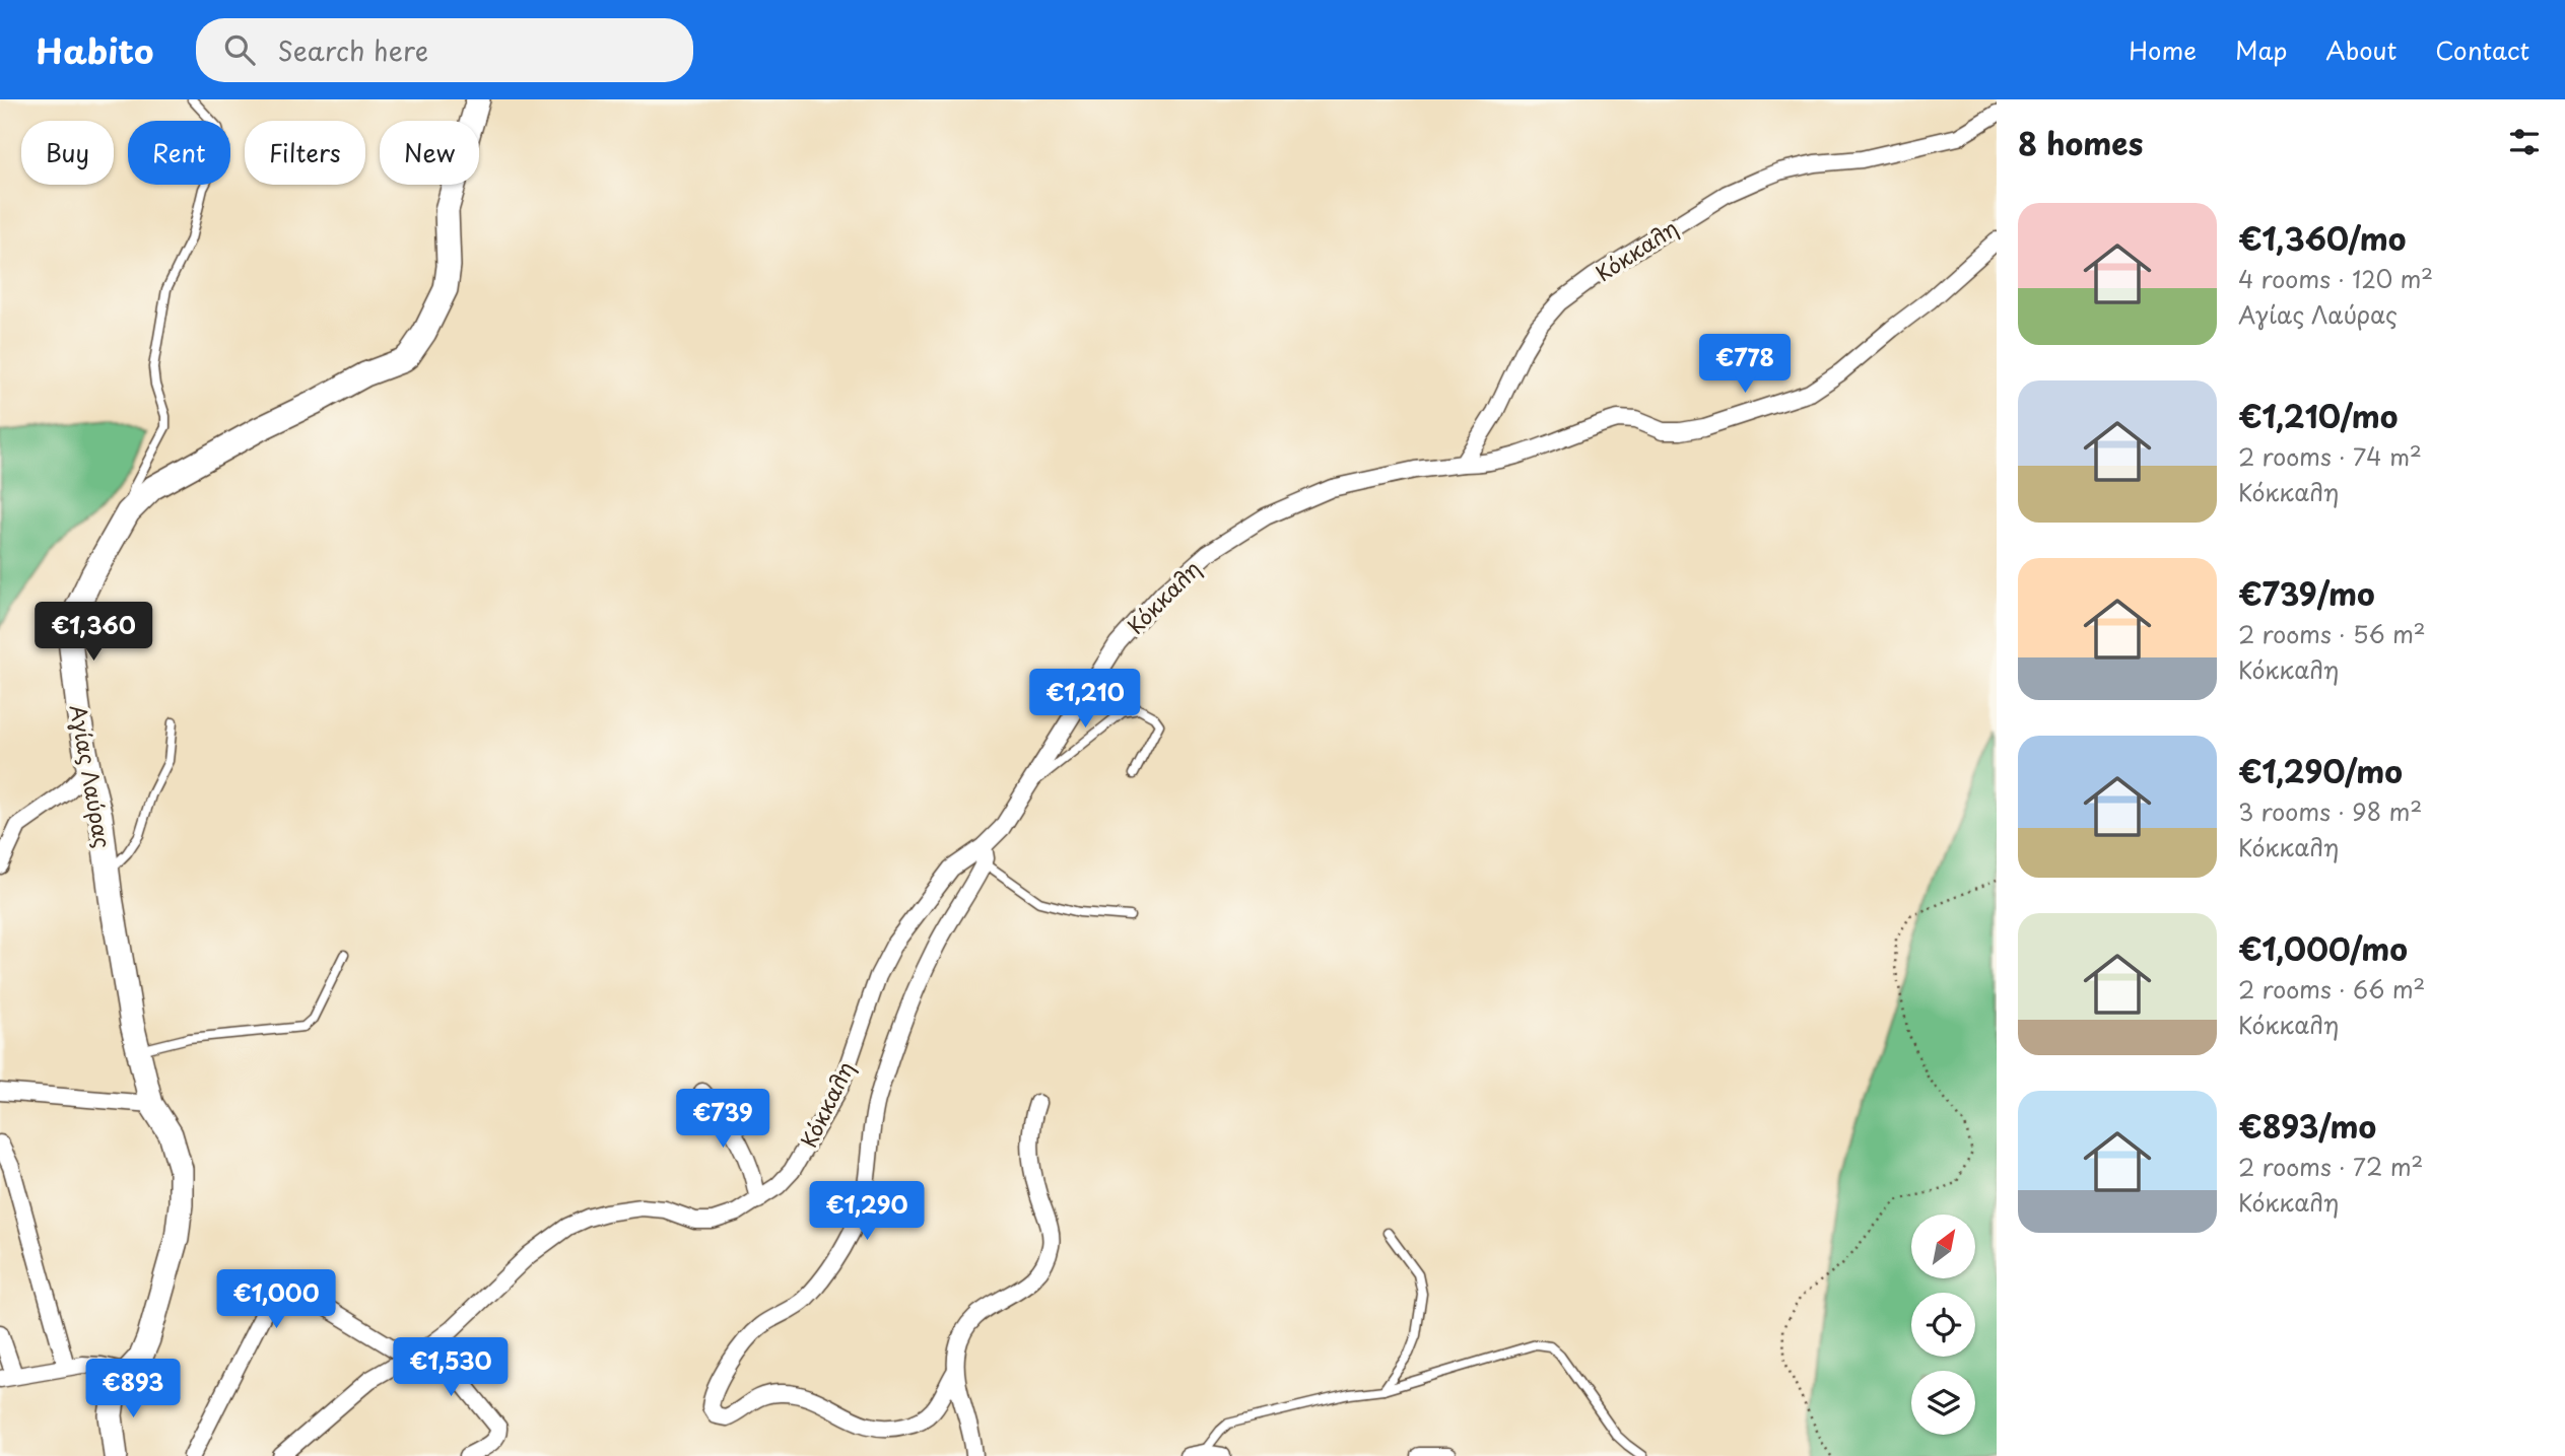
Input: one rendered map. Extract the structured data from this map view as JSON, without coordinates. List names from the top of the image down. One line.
{"streets":{"street":["Κόκκαλη","Αγίας Λαύρας"]},"north":"top right","page":{"header":"Habito","search":"Search here","nav":["Home","Map","About","Contact"],"heading":"8 homes","chip":["Buy","Rent","Filters","New"],"list":[{"name":"€1,360/mo","note":"4 rooms · 120 m² · Αγίας Λαύρας"},{"name":"€1,210/mo","note":"2 rooms · 74 m² · Κόκκαλη"},{"name":"€739/mo","note":"2 rooms · 56 m² · Κόκκαλη"},{"name":"€1,290/mo","note":"3 rooms · 98 m² · Κόκκαλη"},{"name":"€1,000/mo","note":"2 rooms · 66 m² · Κόκκαλη"},{"name":"€893/mo","note":"2 rooms · 72 m² · Κόκκαλη"}],"price":["€778","€1,360","€1,210","€739","€1,290","€1,000","€1,530","€893"]}}
